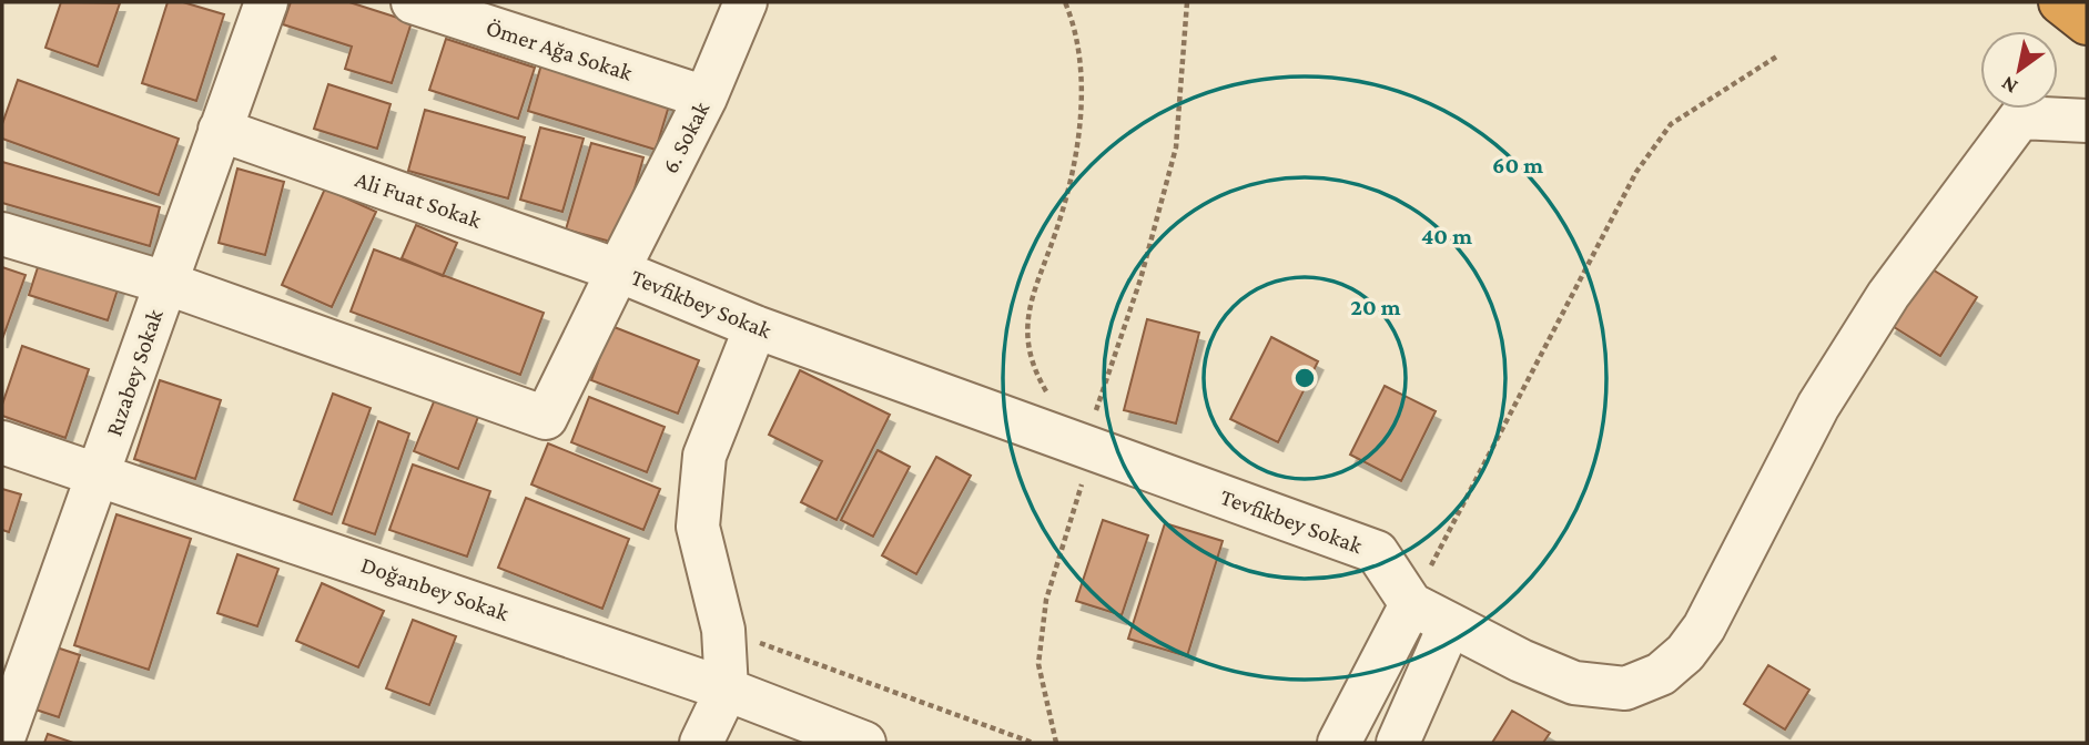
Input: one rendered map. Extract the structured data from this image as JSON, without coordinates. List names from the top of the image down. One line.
{"streets":{"street":["Ömer Ağa Sokak","6. Sokak","Ali Fuat Sokak","Tevfikbey Sokak","Rızabey Sokak","Doğanbey Sokak"]},"crossings":[["Ömer Ağa Sokak","6. Sokak"],["6. Sokak","Ali Fuat Sokak"],["6. Sokak","Tevfikbey Sokak"],["Ali Fuat Sokak","Tevfikbey Sokak"],["Ali Fuat Sokak","Rızabey Sokak"],["Tevfikbey Sokak","Rızabey Sokak"],["Rızabey Sokak","Doğanbey Sokak"]],"north":"bottom left","rings":["60 m","40 m","20 m"]}
